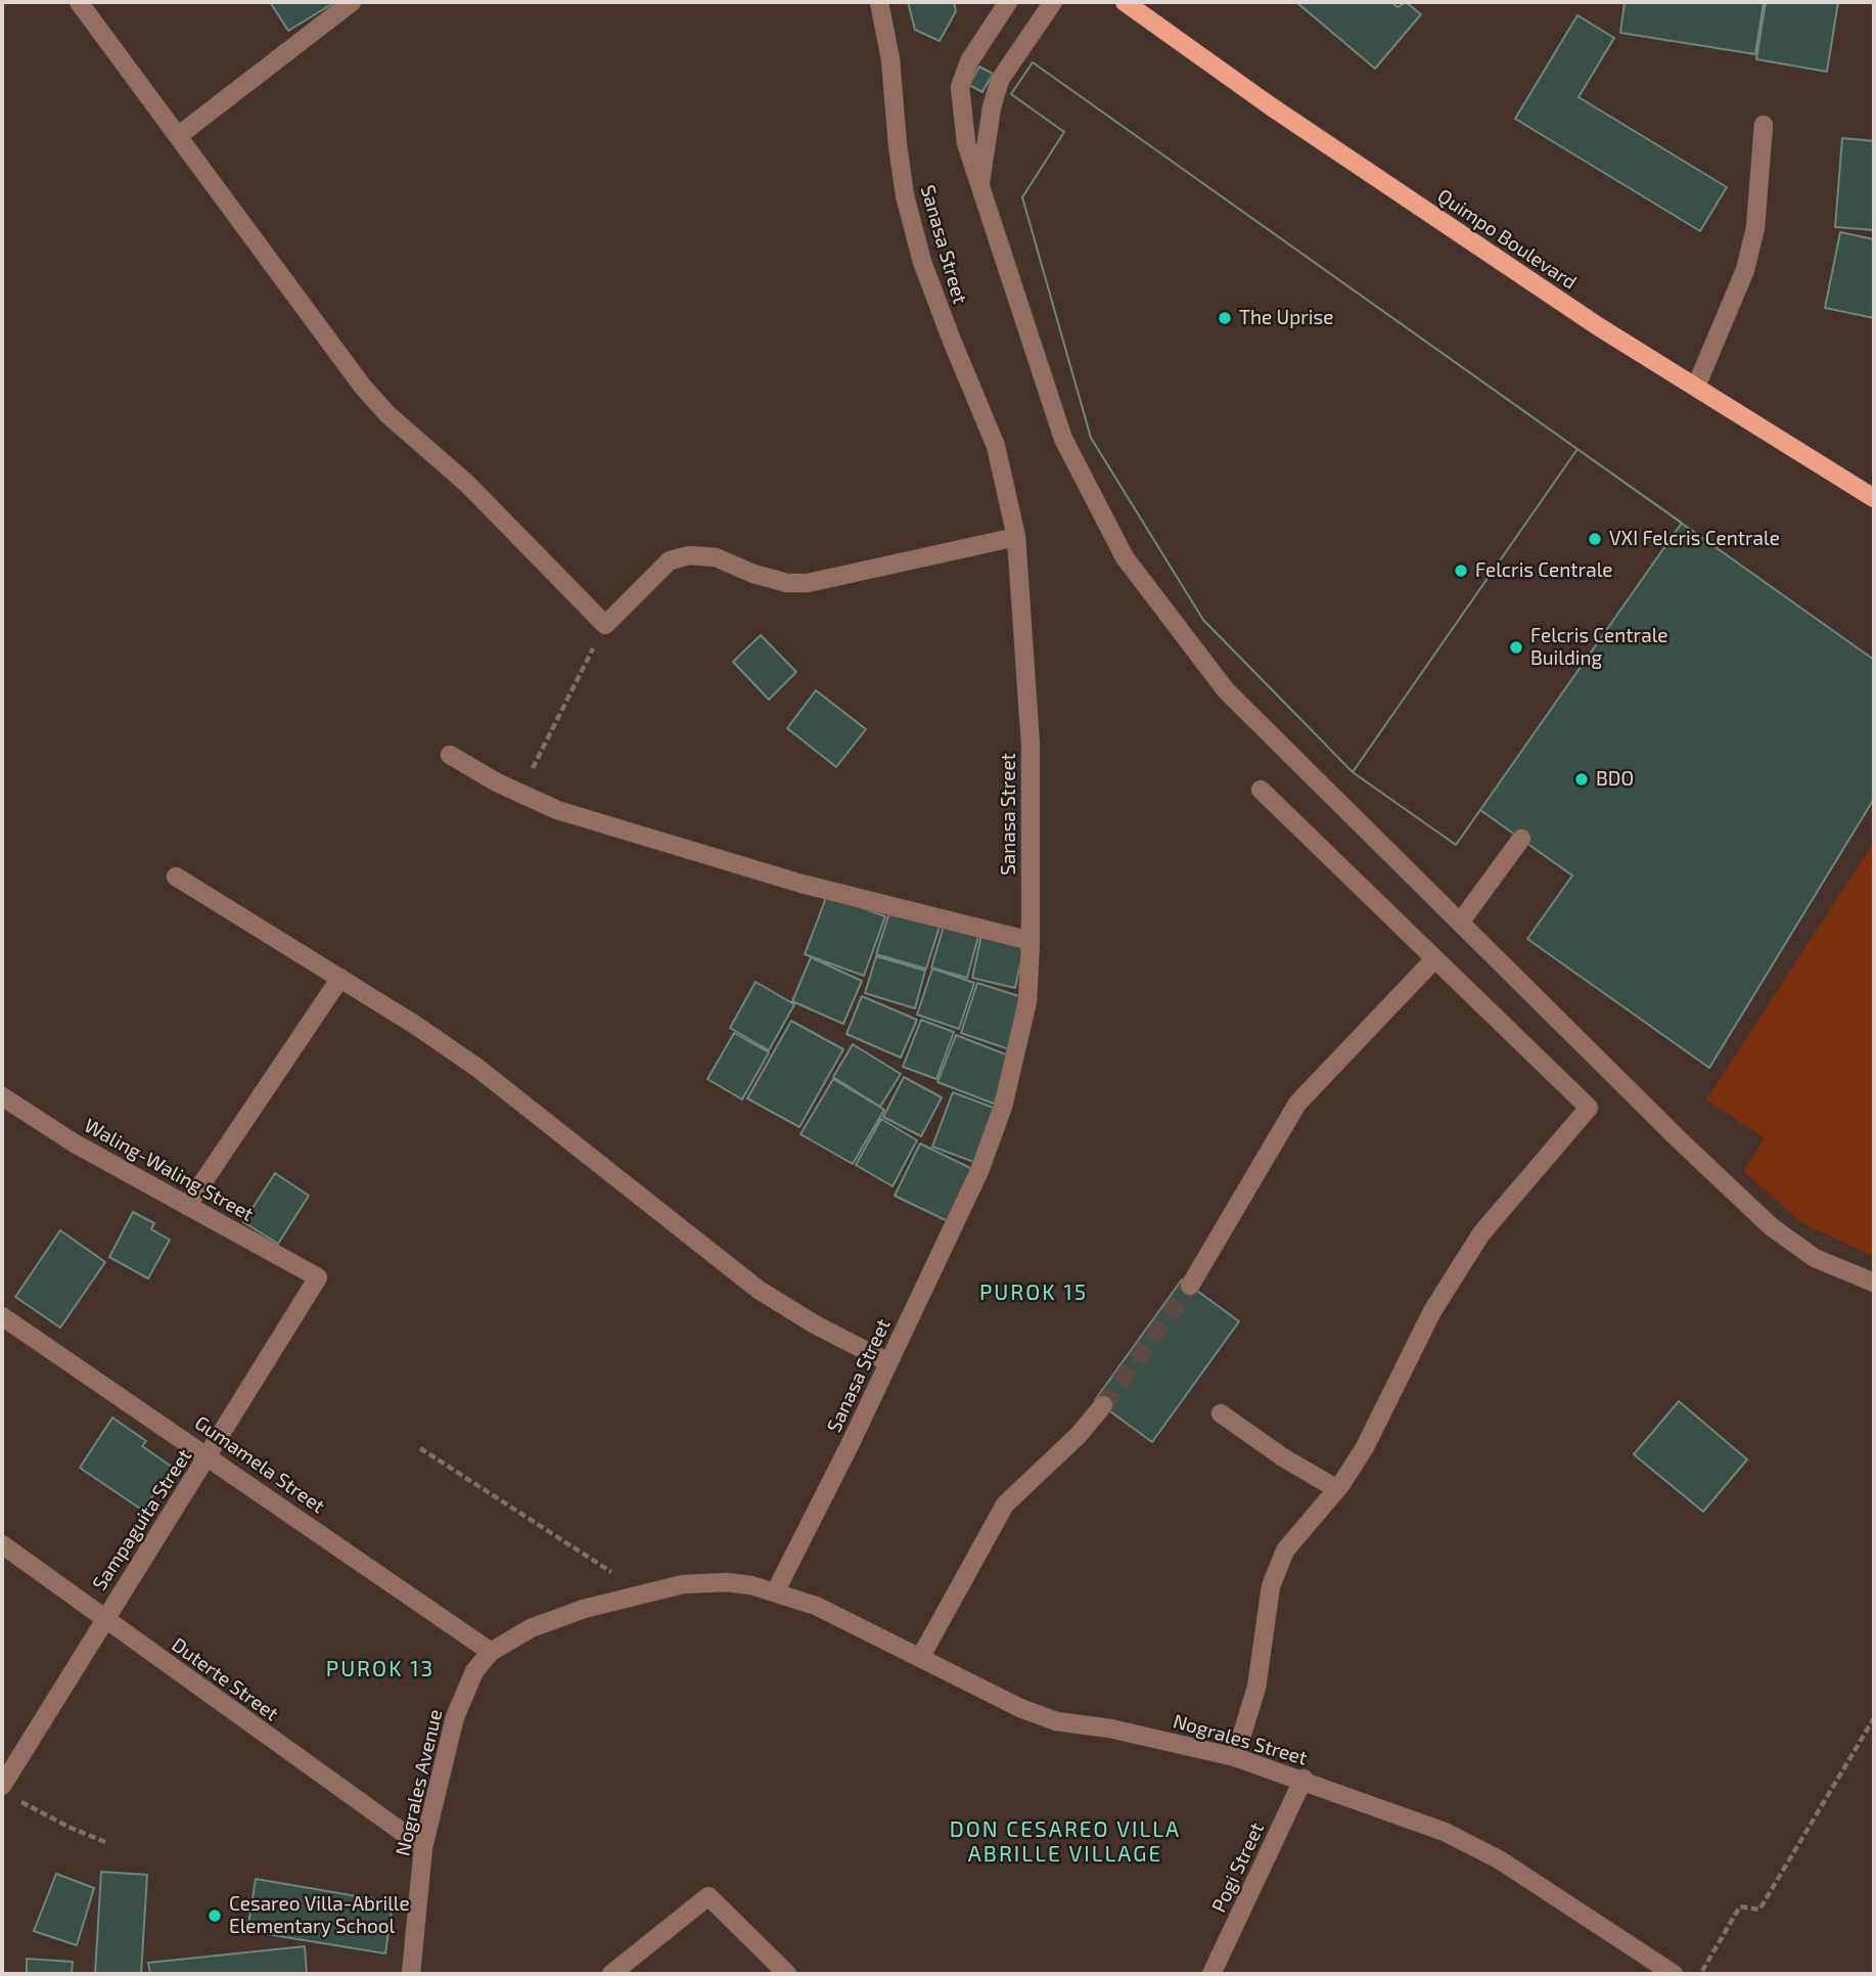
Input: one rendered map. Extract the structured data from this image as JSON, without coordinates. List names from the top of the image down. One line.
{"streets":{"main road":["Quimpo Boulevard"],"street":["Sanasa Street","Waling-Waling Street","Gumamela Street","Sampaguita Street","Duterte Street","Nograles Street","Nograles Avenue","Pogi Street"]},"crossings":[["Sanasa Street","Nograles Street"],["Sanasa Street","Nograles Avenue"],["Waling-Waling Street","Sampaguita Street"],["Gumamela Street","Sampaguita Street"],["Gumamela Street","Nograles Avenue"],["Sampaguita Street","Duterte Street"],["Duterte Street","Nograles Avenue"],["Nograles Street","Nograles Avenue"],["Nograles Street","Pogi Street"]],"districts":["PUROK 15","PUROK 13","DON CESAREO VILLA ABRILLE VILLAGE"],"places":["The Uprise","VXI Felcris Centrale","Felcris Centrale","Felcris Centrale Building","BDO","Cesareo Villa-Abrille Elementary School"]}
